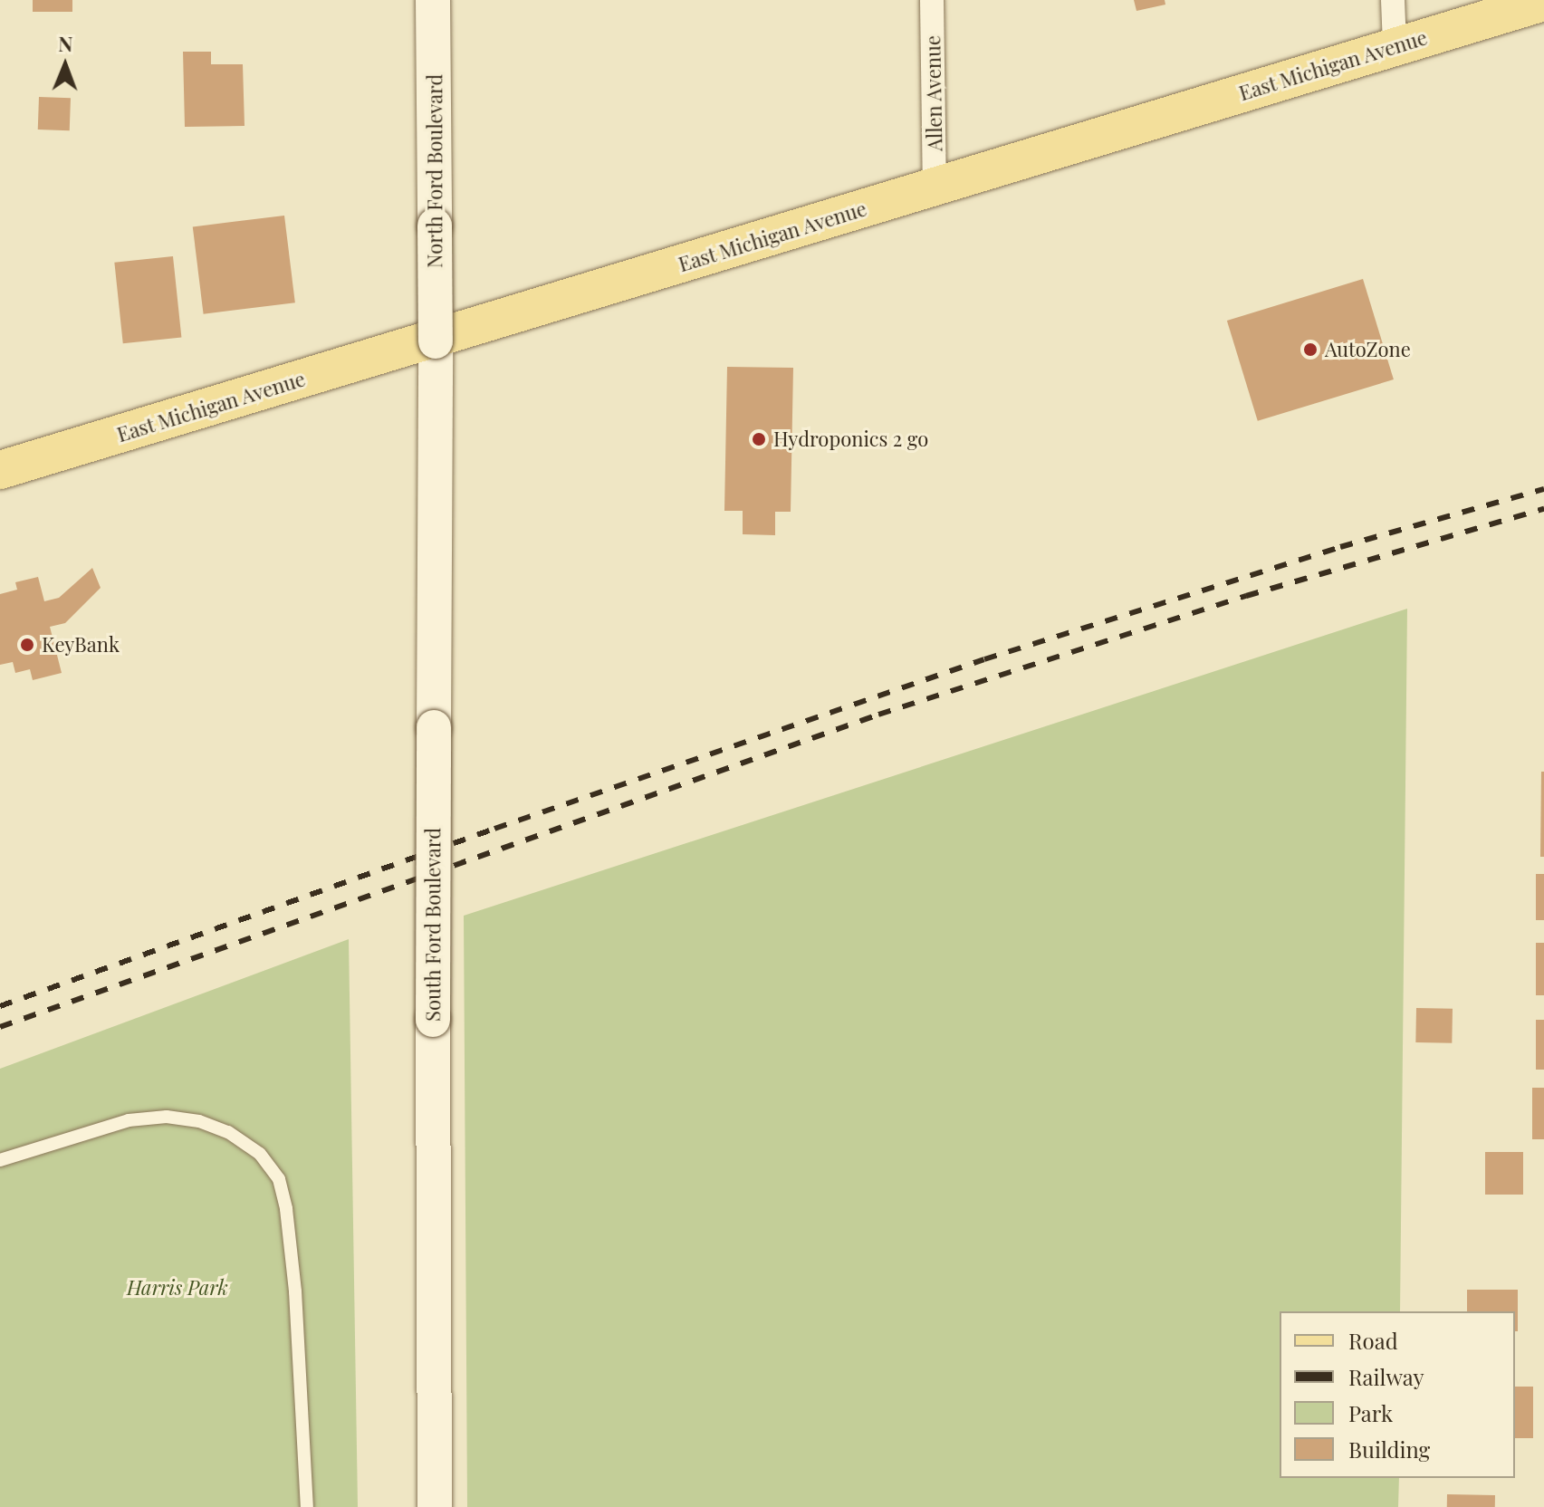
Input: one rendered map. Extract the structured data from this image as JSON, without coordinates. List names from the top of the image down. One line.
{"streets":{"main road":["East Michigan Avenue","North Ford Boulevard","South Ford Boulevard"],"street":["Allen Avenue"]},"crossings":[["East Michigan Avenue","Allen Avenue"],["North Ford Boulevard","South Ford Boulevard"]],"parks":["Harris Park"],"places":["AutoZone","Hydroponics 2 go","KeyBank"],"legend":["Road","Railway","Park","Building"],"north":"top"}
